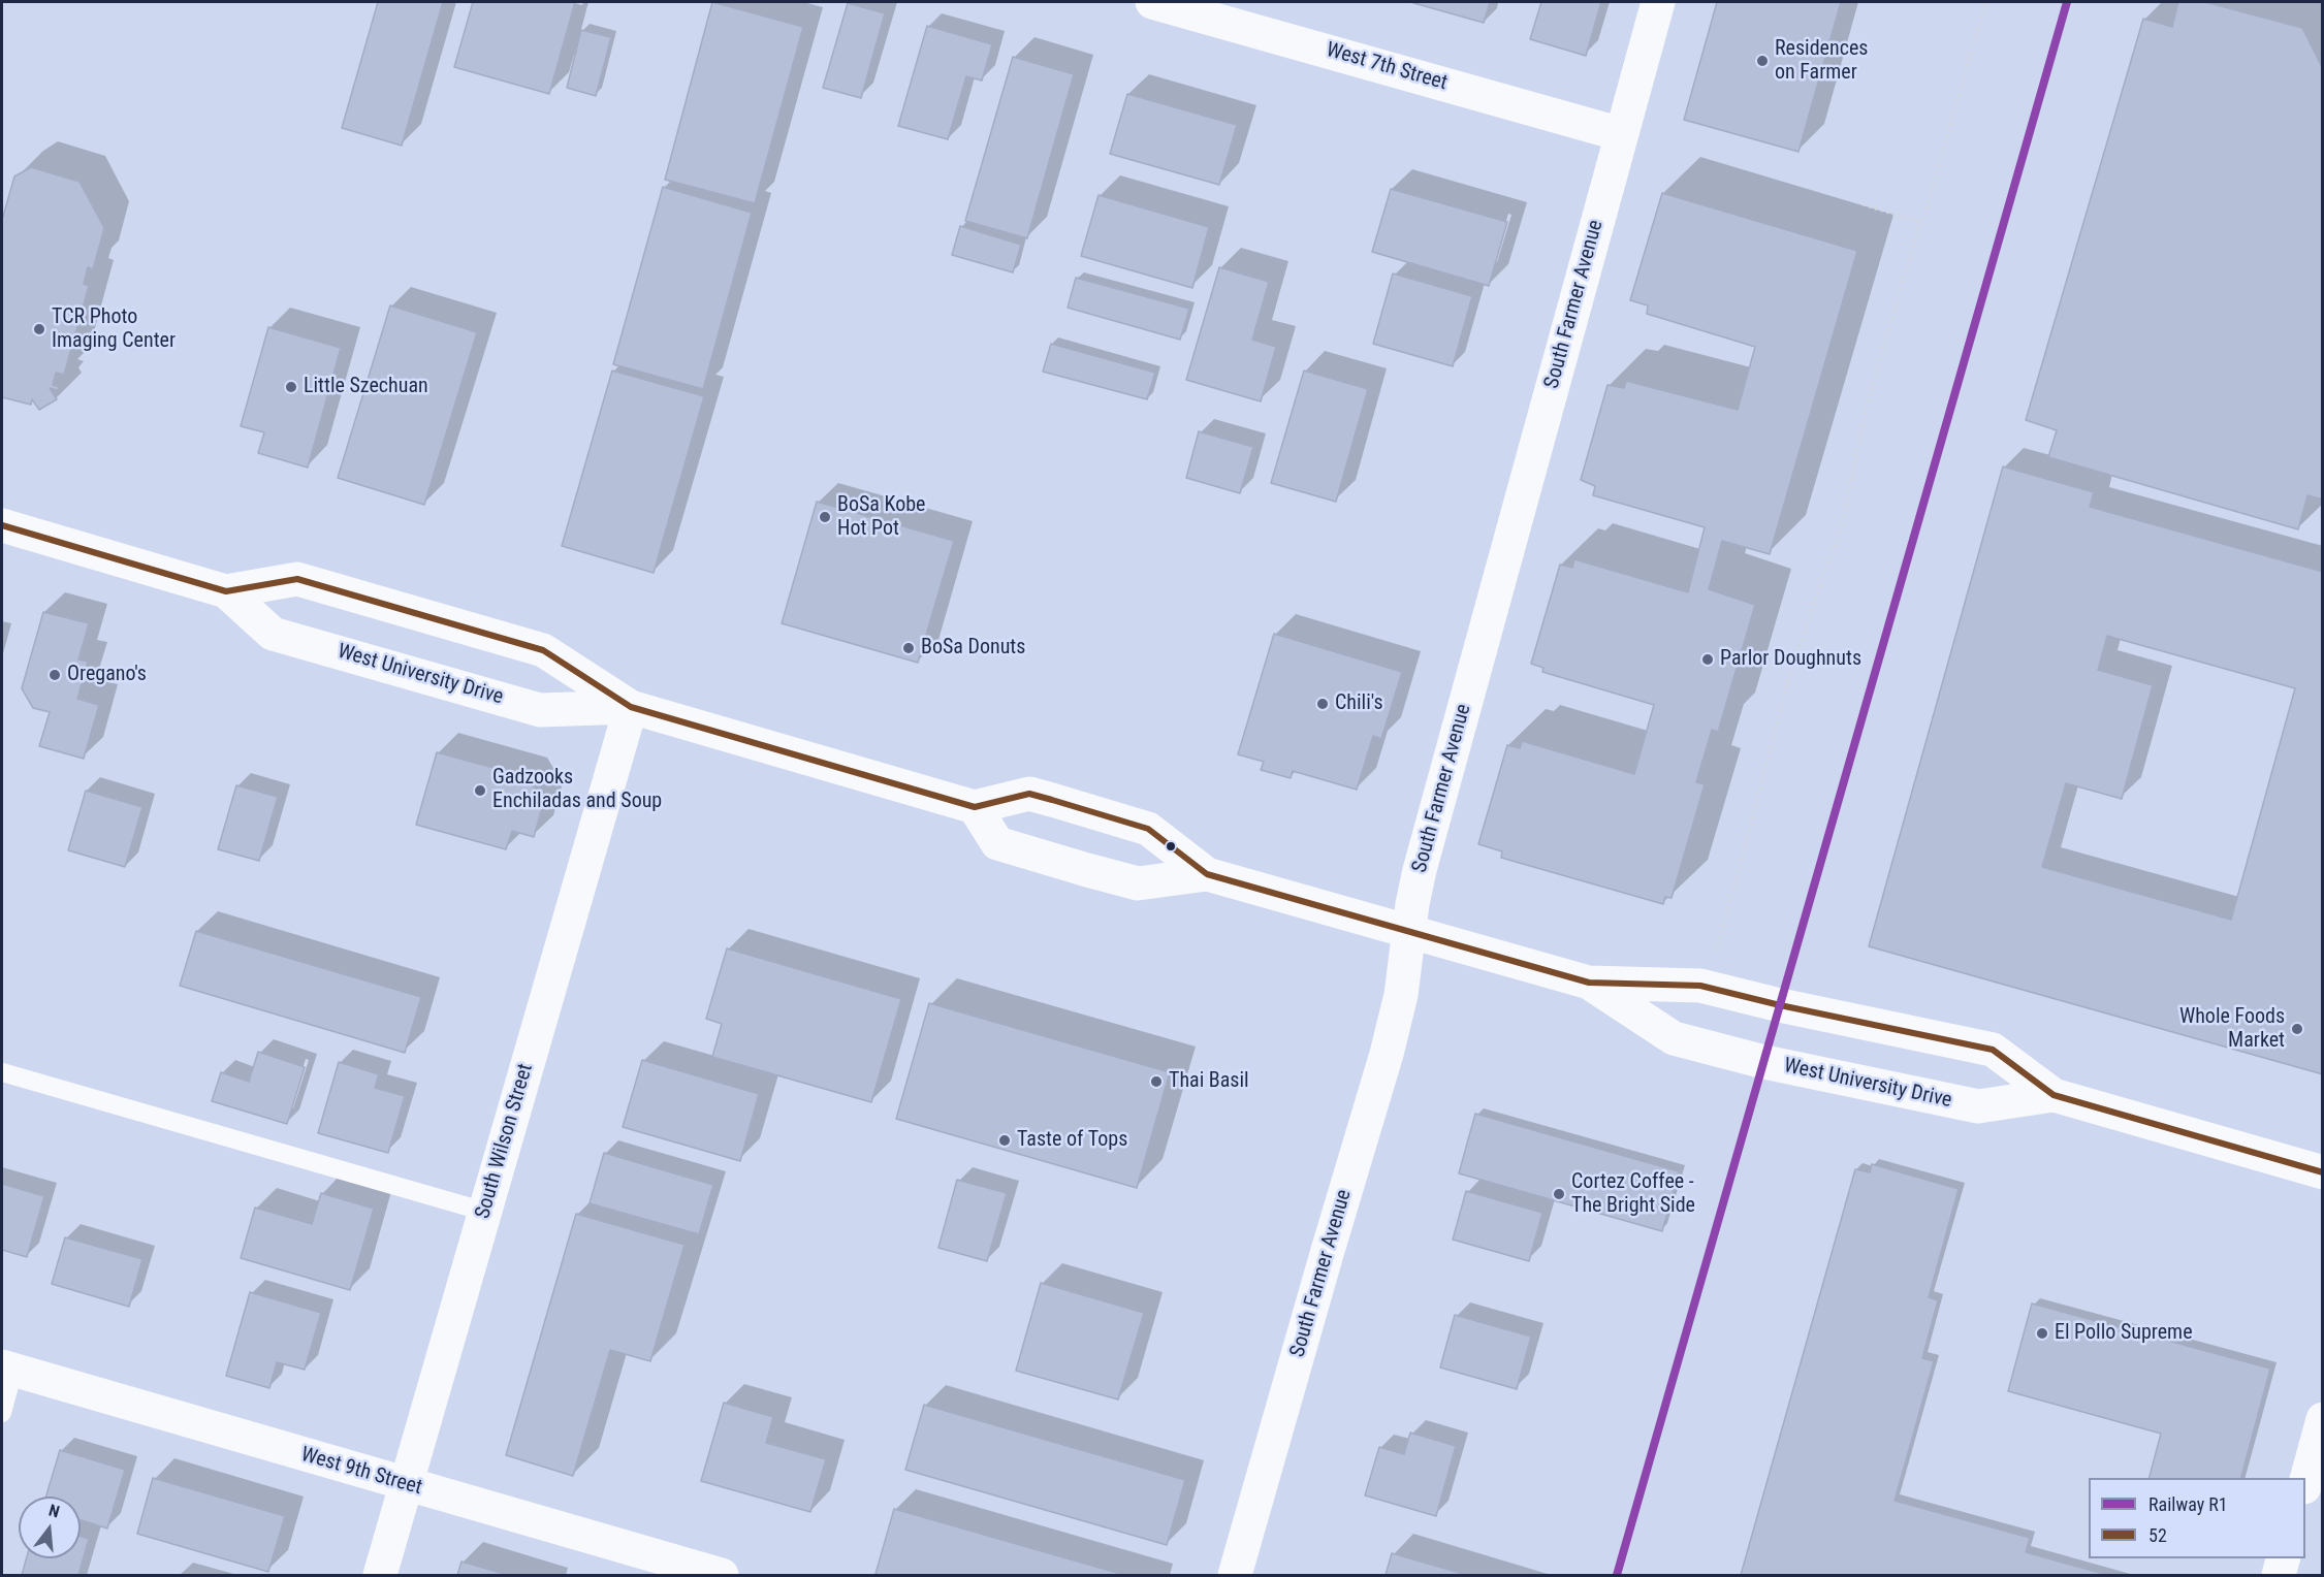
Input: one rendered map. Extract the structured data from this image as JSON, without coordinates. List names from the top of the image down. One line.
{"streets":{"street":["West 7th Street","South Farmer Avenue","West University Drive","South Wilson Street","West 9th Street"]},"crossings":[["West 7th Street","South Farmer Avenue"],["South Farmer Avenue","West University Drive"],["West University Drive","South Wilson Street"],["South Wilson Street","West 9th Street"]],"places":["Residences on Farmer","TCR Photo Imaging Center","Little Szechuan","BoSa Kobe Hot Pot","BoSa Donuts","Parlor Doughnuts","Oregano's","Chili's","Gadzooks Enchiladas and Soup","Whole Foods Market","Thai Basil","Taste of Tops","Cortez Coffee - The Bright Side","El Pollo Supreme"],"lines":["rail line R1","transit line 52"],"legend":["Railway R1","52"],"north":"top"}
